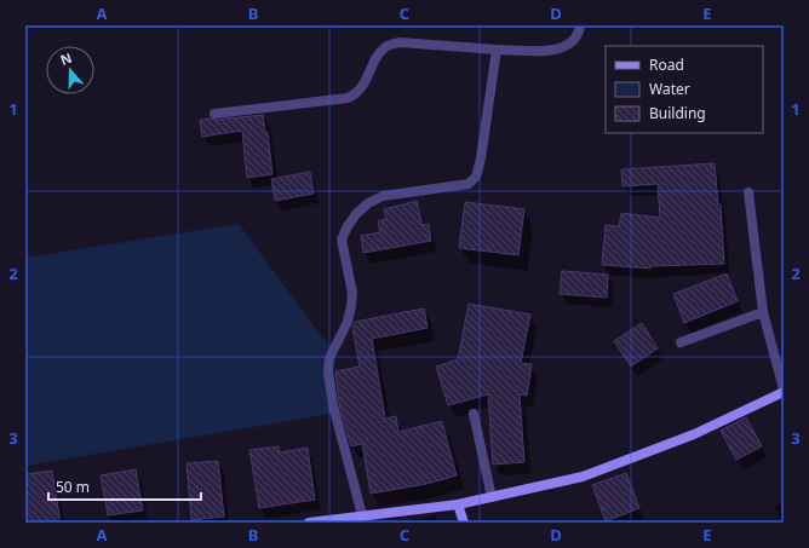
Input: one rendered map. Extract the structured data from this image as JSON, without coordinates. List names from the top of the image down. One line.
{"legend":["Road","Water","Building"],"scale_bar":"50 m","north":"top","grid":{"columns":["A","B","C","D","E"],"rows":["1","2","3"]}}
